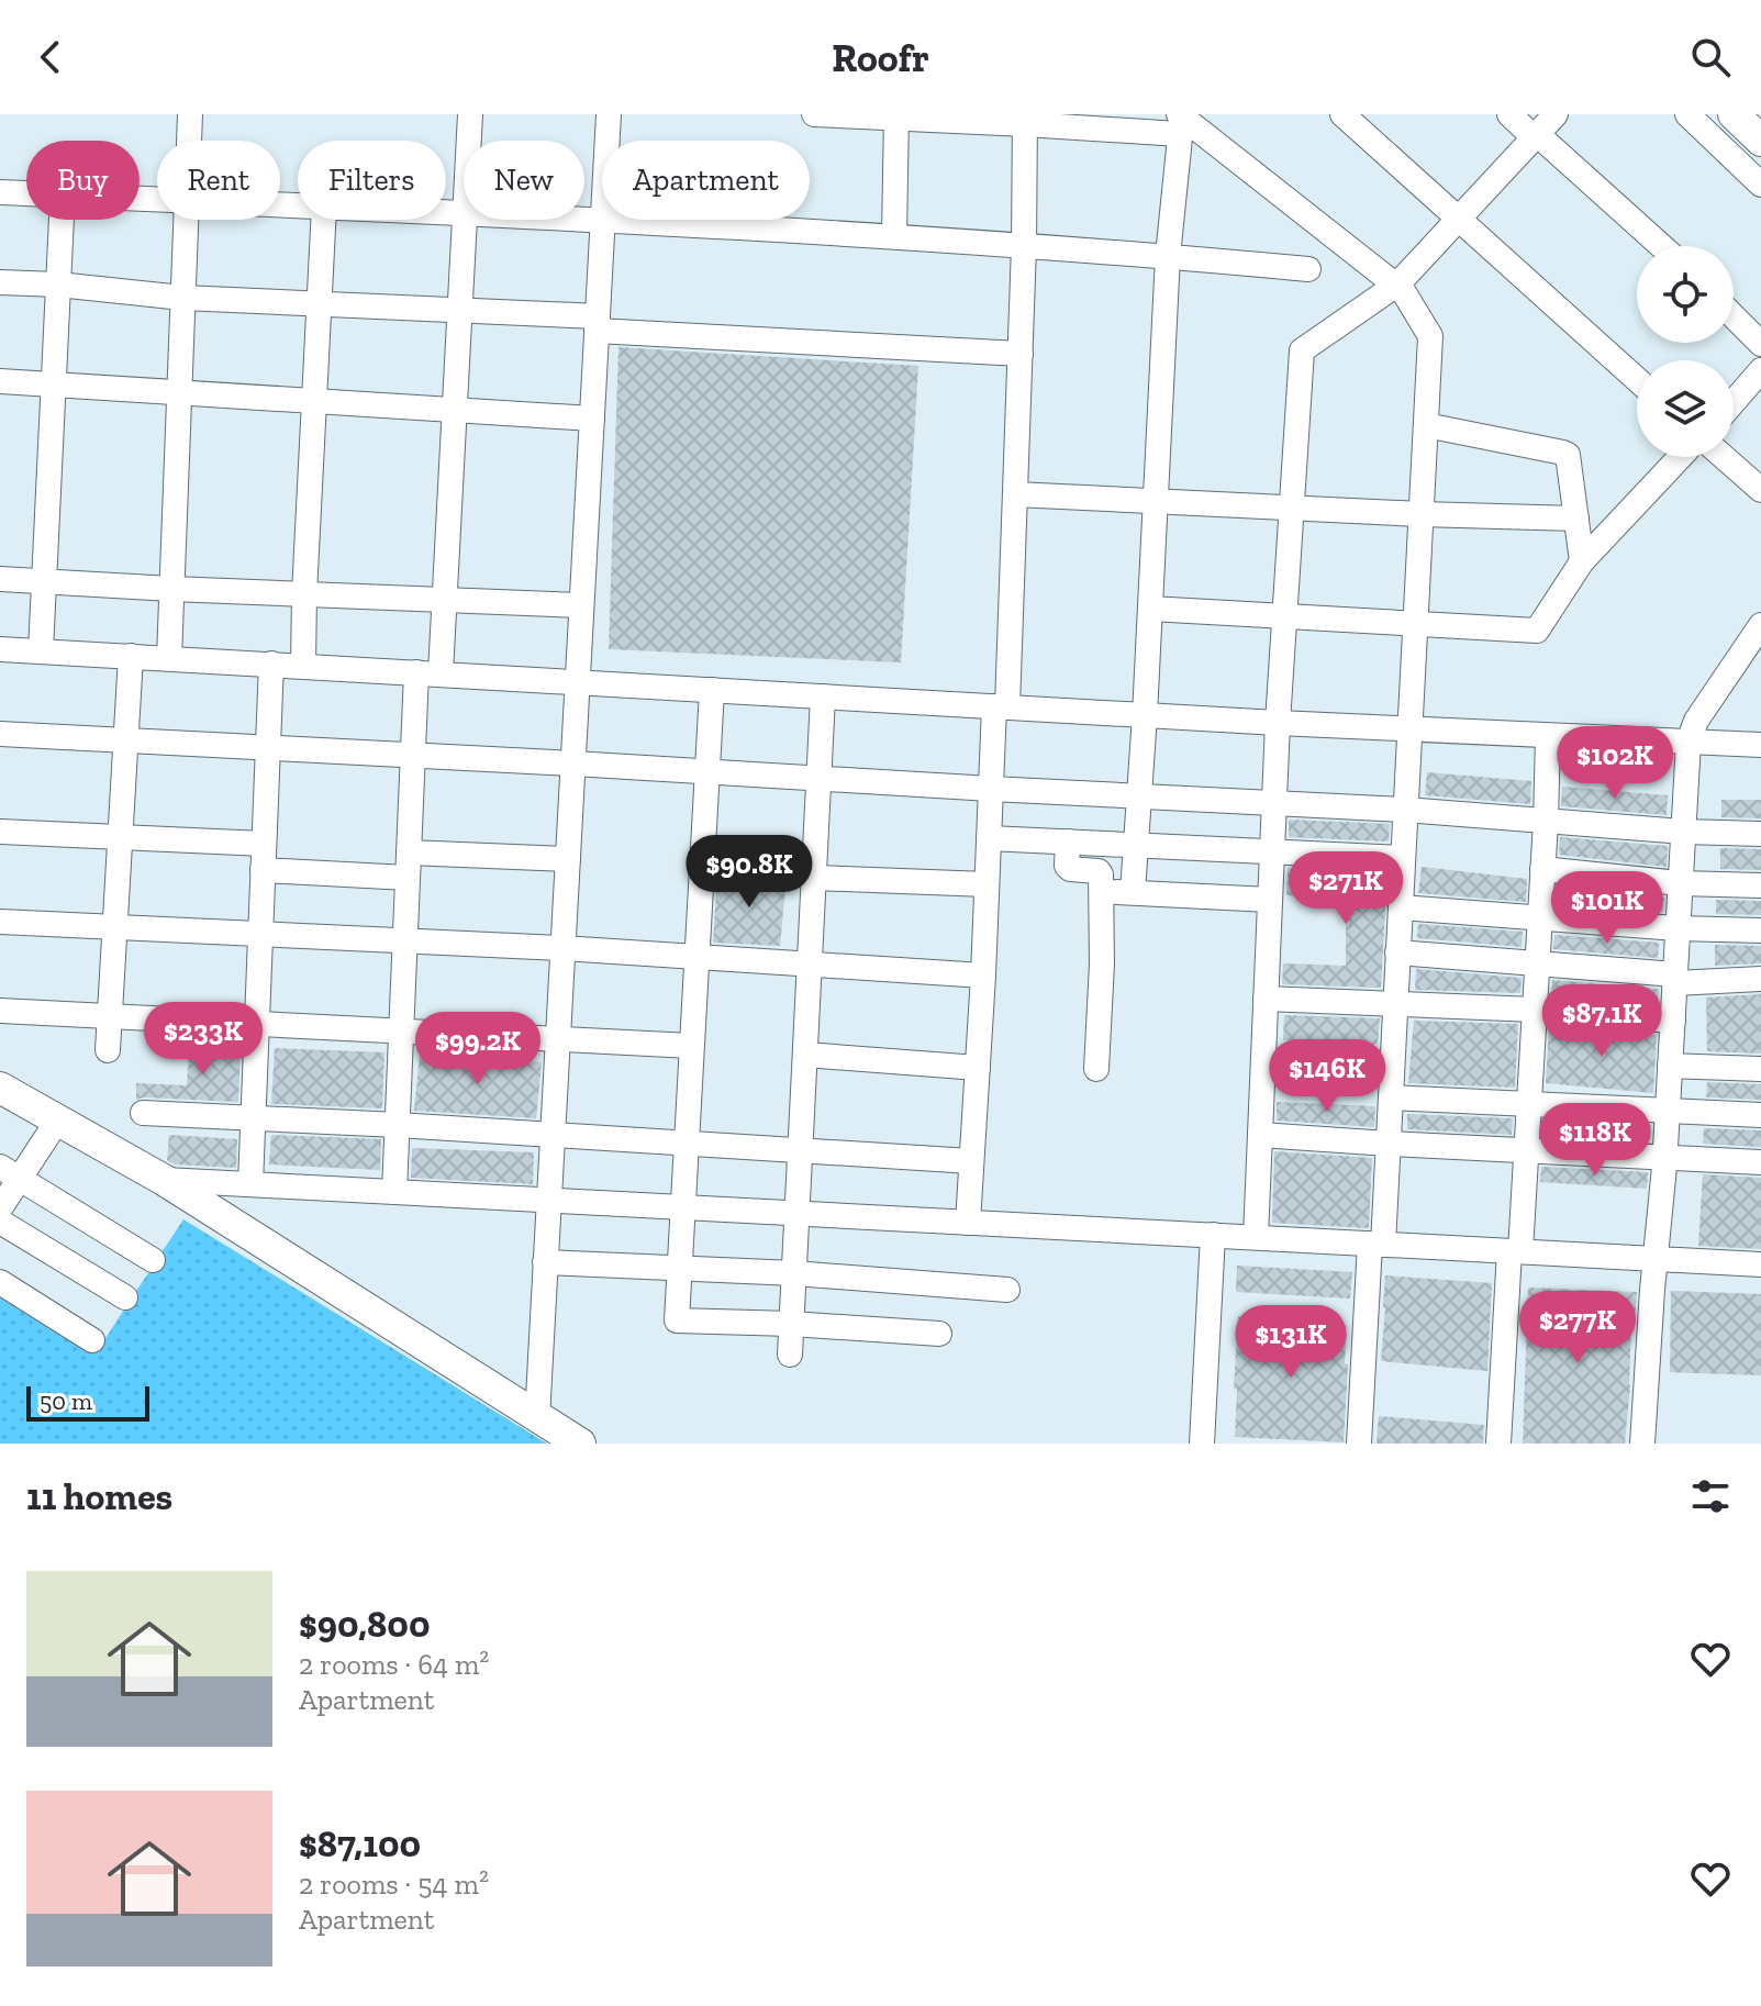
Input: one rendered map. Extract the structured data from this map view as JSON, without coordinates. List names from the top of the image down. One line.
{"scale_bar":"50 m","page":{"header":"Roofr","chip":["Buy","Rent","Filters","New","Apartment"],"price":["$102K","$90.8K","$271K","$101K","$87.1K","$233K","$99.2K","$146K","$118K","$277K","$131K"],"scale":"50 m","heading":"11 homes","list":[{"name":"$90,800","note":"2 rooms · 64 m² · Apartment"},{"name":"$87,100","note":"2 rooms · 54 m² · Apartment"}]}}
